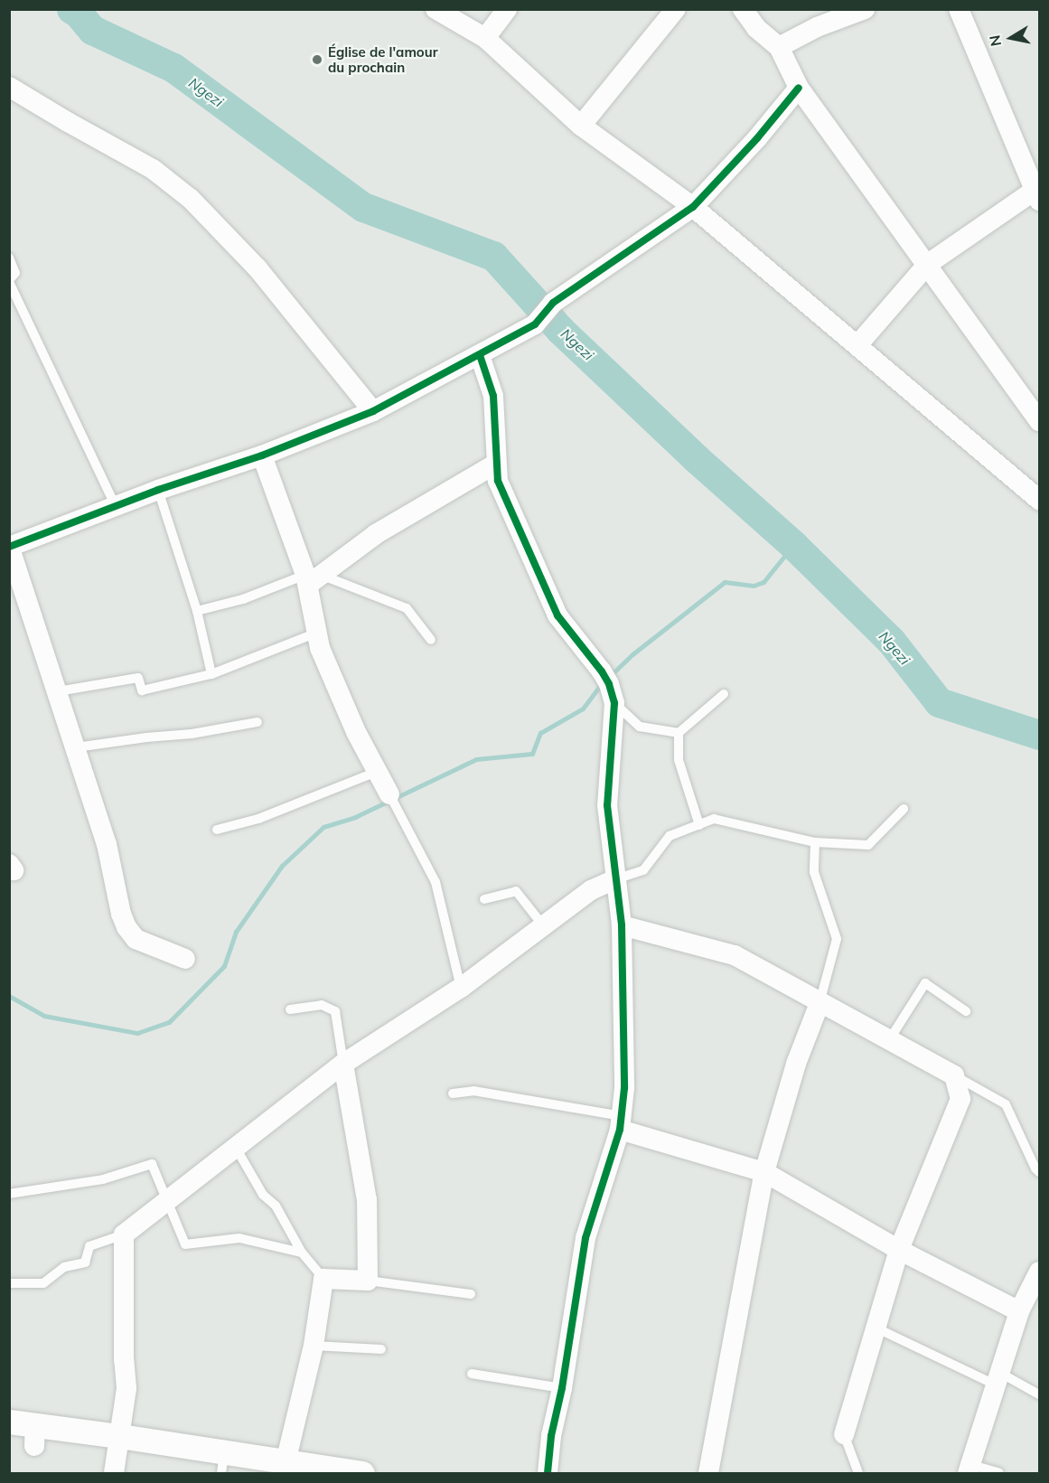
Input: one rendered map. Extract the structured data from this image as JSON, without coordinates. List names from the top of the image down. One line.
{"water":["Ngezi"],"places":["Église de l'amour du prochain"],"north":"left"}
